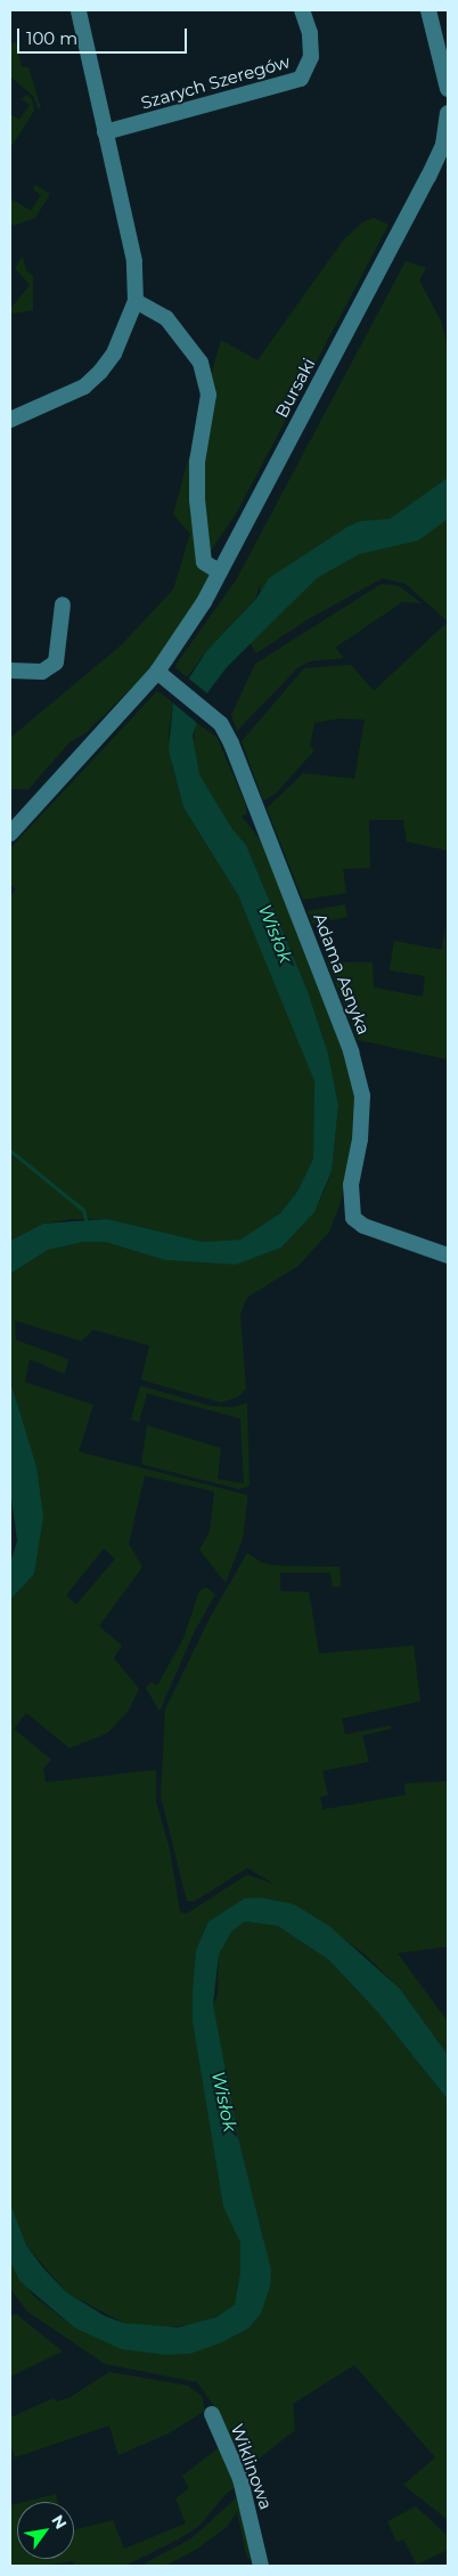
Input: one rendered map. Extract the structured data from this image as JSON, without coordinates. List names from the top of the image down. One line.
{"streets":{"street":["Szarych Szeregów","Bursaki","Adama Asnyka","Wiklinowa"]},"crossings":[["Bursaki","Adama Asnyka"]],"water":["Wisłok"],"scale_bar":"100 m","north":"top right"}
